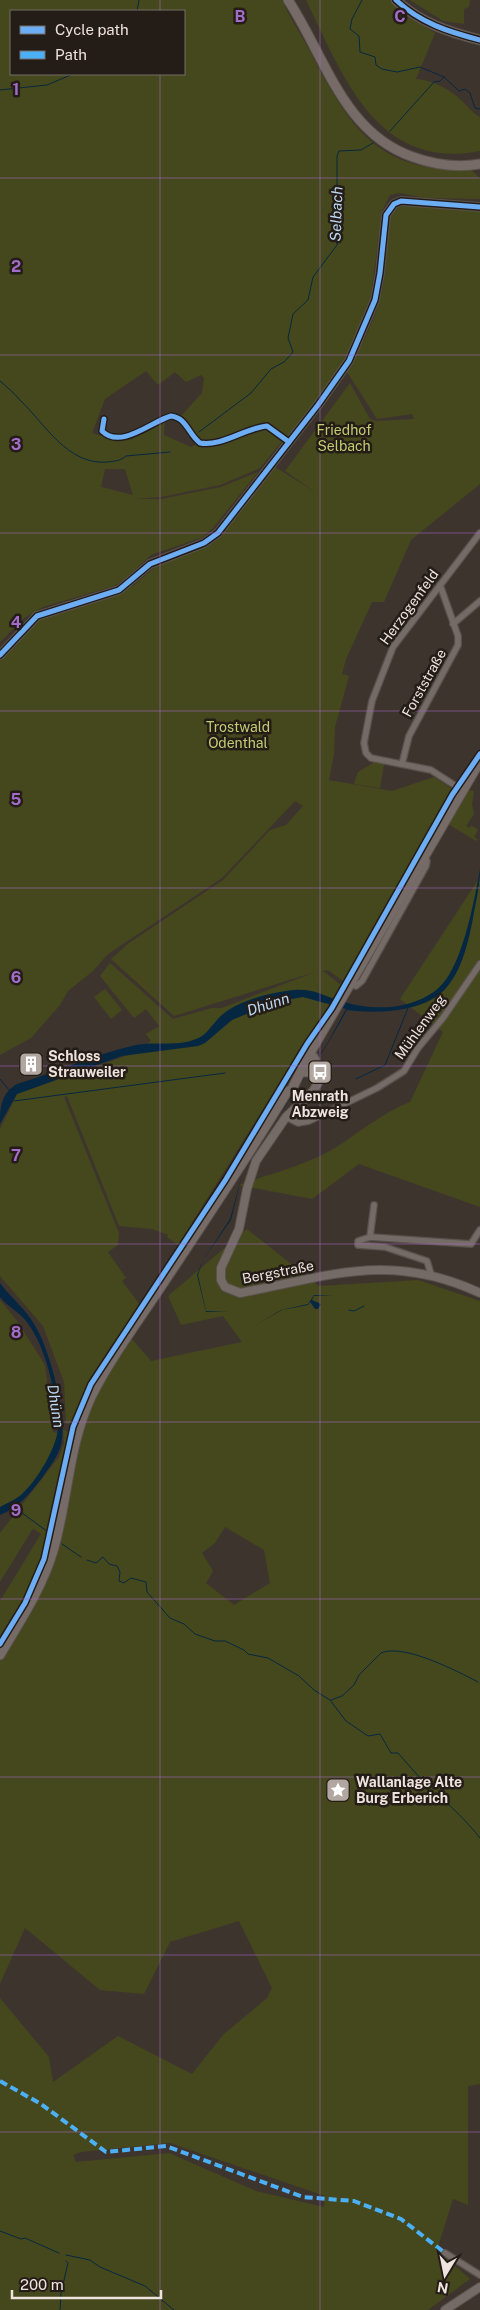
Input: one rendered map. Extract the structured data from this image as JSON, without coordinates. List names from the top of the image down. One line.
{"streets":{"street":["Herzogenfeld","Forststraße","Mühlenweg","Bergstraße"]},"crossings":[["Herzogenfeld","Forststraße"],["Mühlenweg","Bergstraße"]],"water":["Selbach","Dhünn"],"parks":["Friedhof Selbach","Trostwald Odenthal"],"places":{"building":["Schloss Strauweiler"],"bus stop":["Menrath Abzweig"],"place":["Wallanlage Alte Burg Erberich"]},"legend":["Cycle path","Path"],"scale_bar":"200 m","north":"bottom","grid":{"columns":["B","C"],"rows":["1","2","3","4","5","6","7","8","9"]}}
